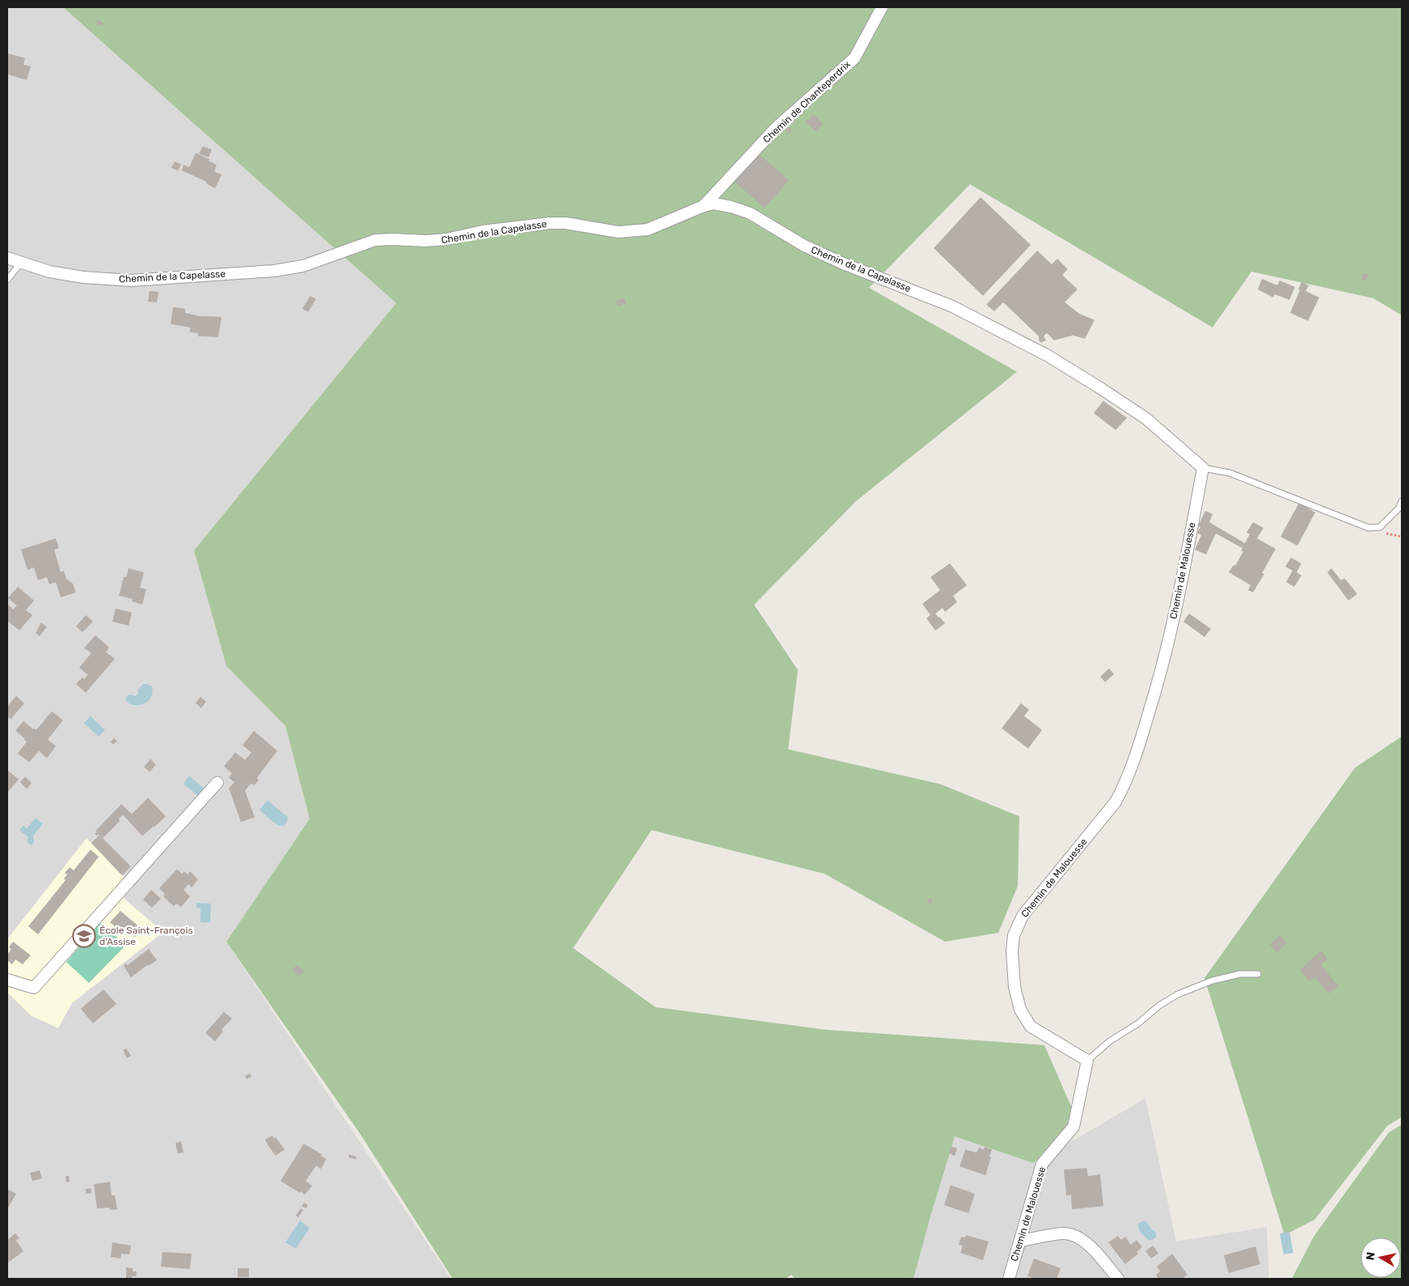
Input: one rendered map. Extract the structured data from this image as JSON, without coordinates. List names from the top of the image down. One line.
{"streets":{"street":["Chemin de Chanteperdrix","Chemin de la Capelasse","Chemin de Malouesse"]},"crossings":[["Chemin de Chanteperdrix","Chemin de la Capelasse"],["Chemin de la Capelasse","Chemin de Malouesse"]],"places":{"school or university":["École Saint-François d'Assise"]},"north":"left"}
